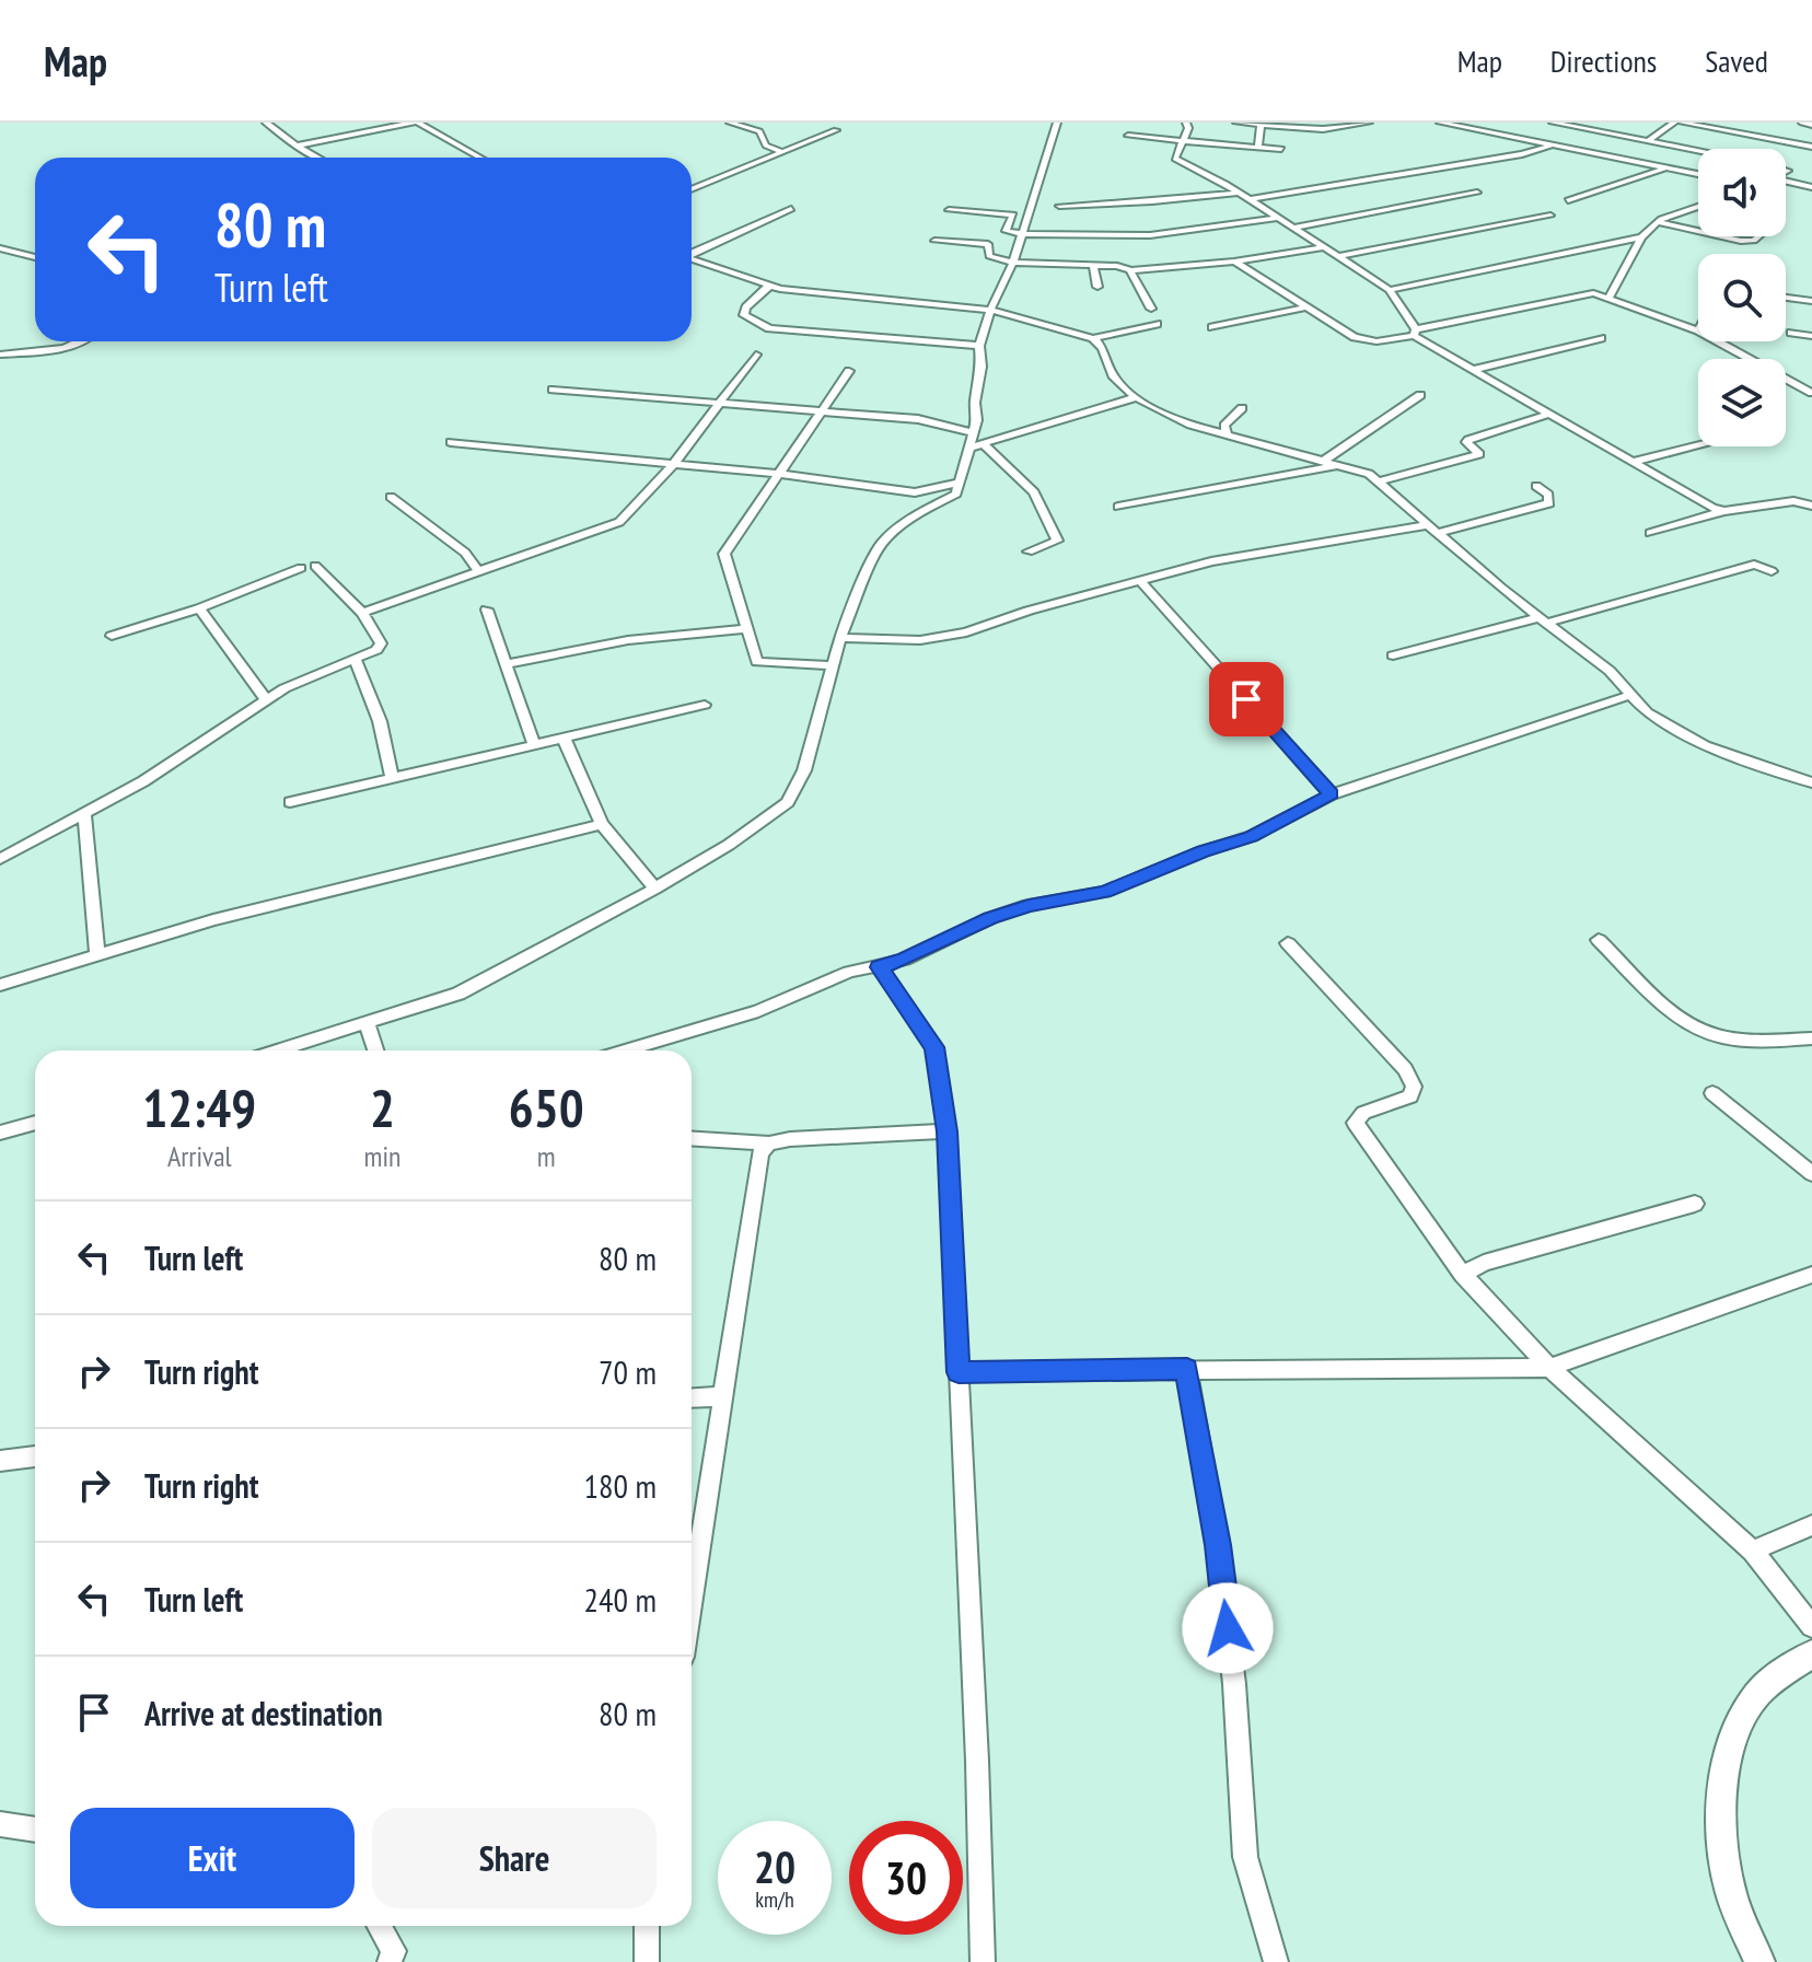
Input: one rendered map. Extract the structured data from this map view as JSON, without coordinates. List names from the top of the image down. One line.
{"page":{"header":"Map","nav":["Map","Directions","Saved"],"turn":["80 m","Turn left"],"eta":["12:49","Arrival","2","min","650","m"],"list":[{"name":"Turn left","value":"80 m"},{"name":"Turn right","value":"70 m"},{"name":"Turn right","value":"180 m"},{"name":"Turn left","value":"240 m"},{"name":"Arrive at destination","value":"80 m"}],"buttons":["Exit","Share"],"speed":"20 km/h","limit":"30"}}
